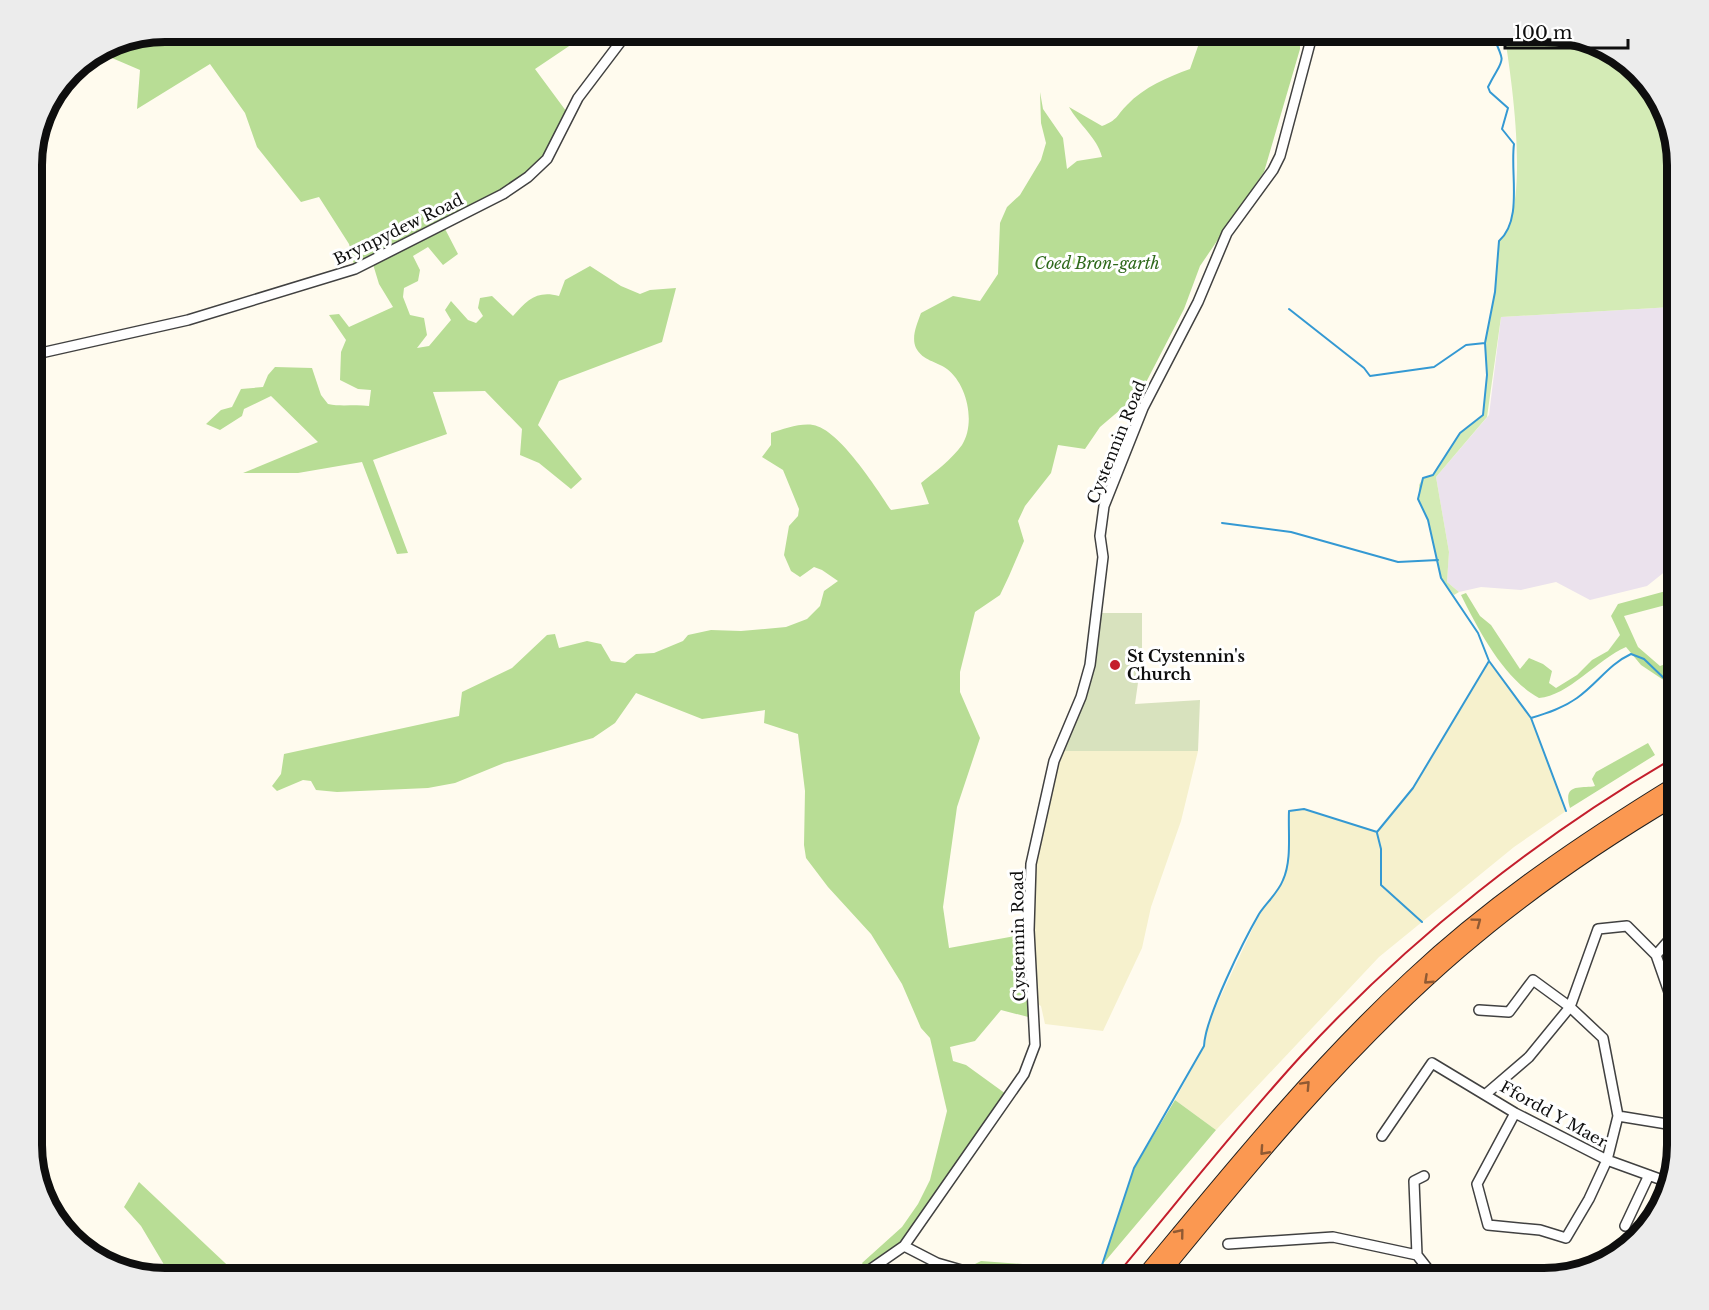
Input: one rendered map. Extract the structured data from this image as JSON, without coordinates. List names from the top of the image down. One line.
{"streets":{"street":["Brynpydew Road","Cystennin Road","Ffordd Y Maer"]},"parks":["Coed Bron-garth"],"places":["St Cystennin's Church"],"scale_bar":"100 m"}
